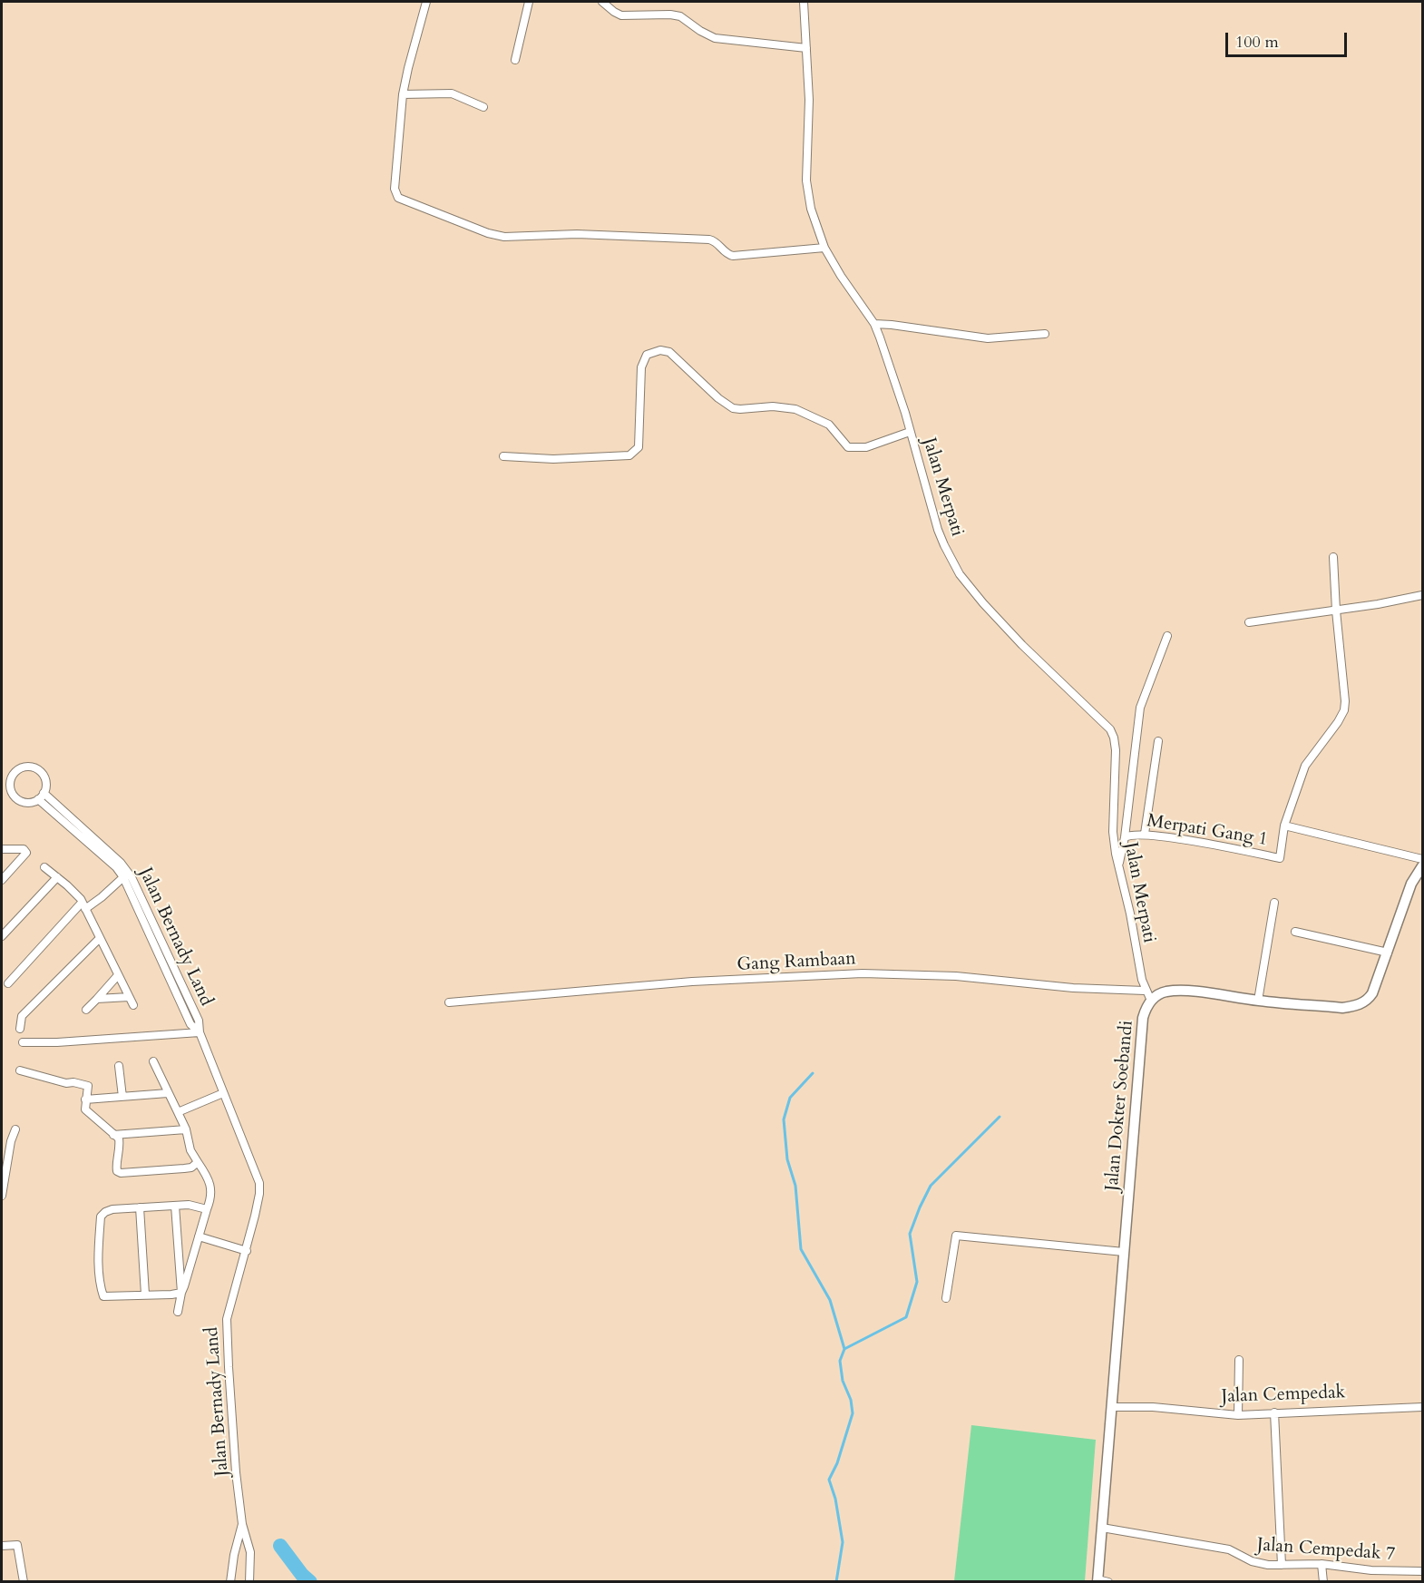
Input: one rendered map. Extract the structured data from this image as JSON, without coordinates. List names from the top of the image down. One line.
{"streets":{"main road":["Jalan Dokter Soebandi"],"street":["Jalan Merpati","Merpati Gang 1","Jalan Bernady Land","Gang Rambaan","Jalan Cempedak","Jalan Cempedak 7"]},"crossings":[["Jalan Merpati","Merpati Gang 1"],["Jalan Merpati","Gang Rambaan"],["Jalan Merpati","Jalan Dokter Soebandi"],["Jalan Dokter Soebandi","Jalan Cempedak"],["Jalan Dokter Soebandi","Jalan Cempedak 7"]],"scale_bar":"100 m"}
